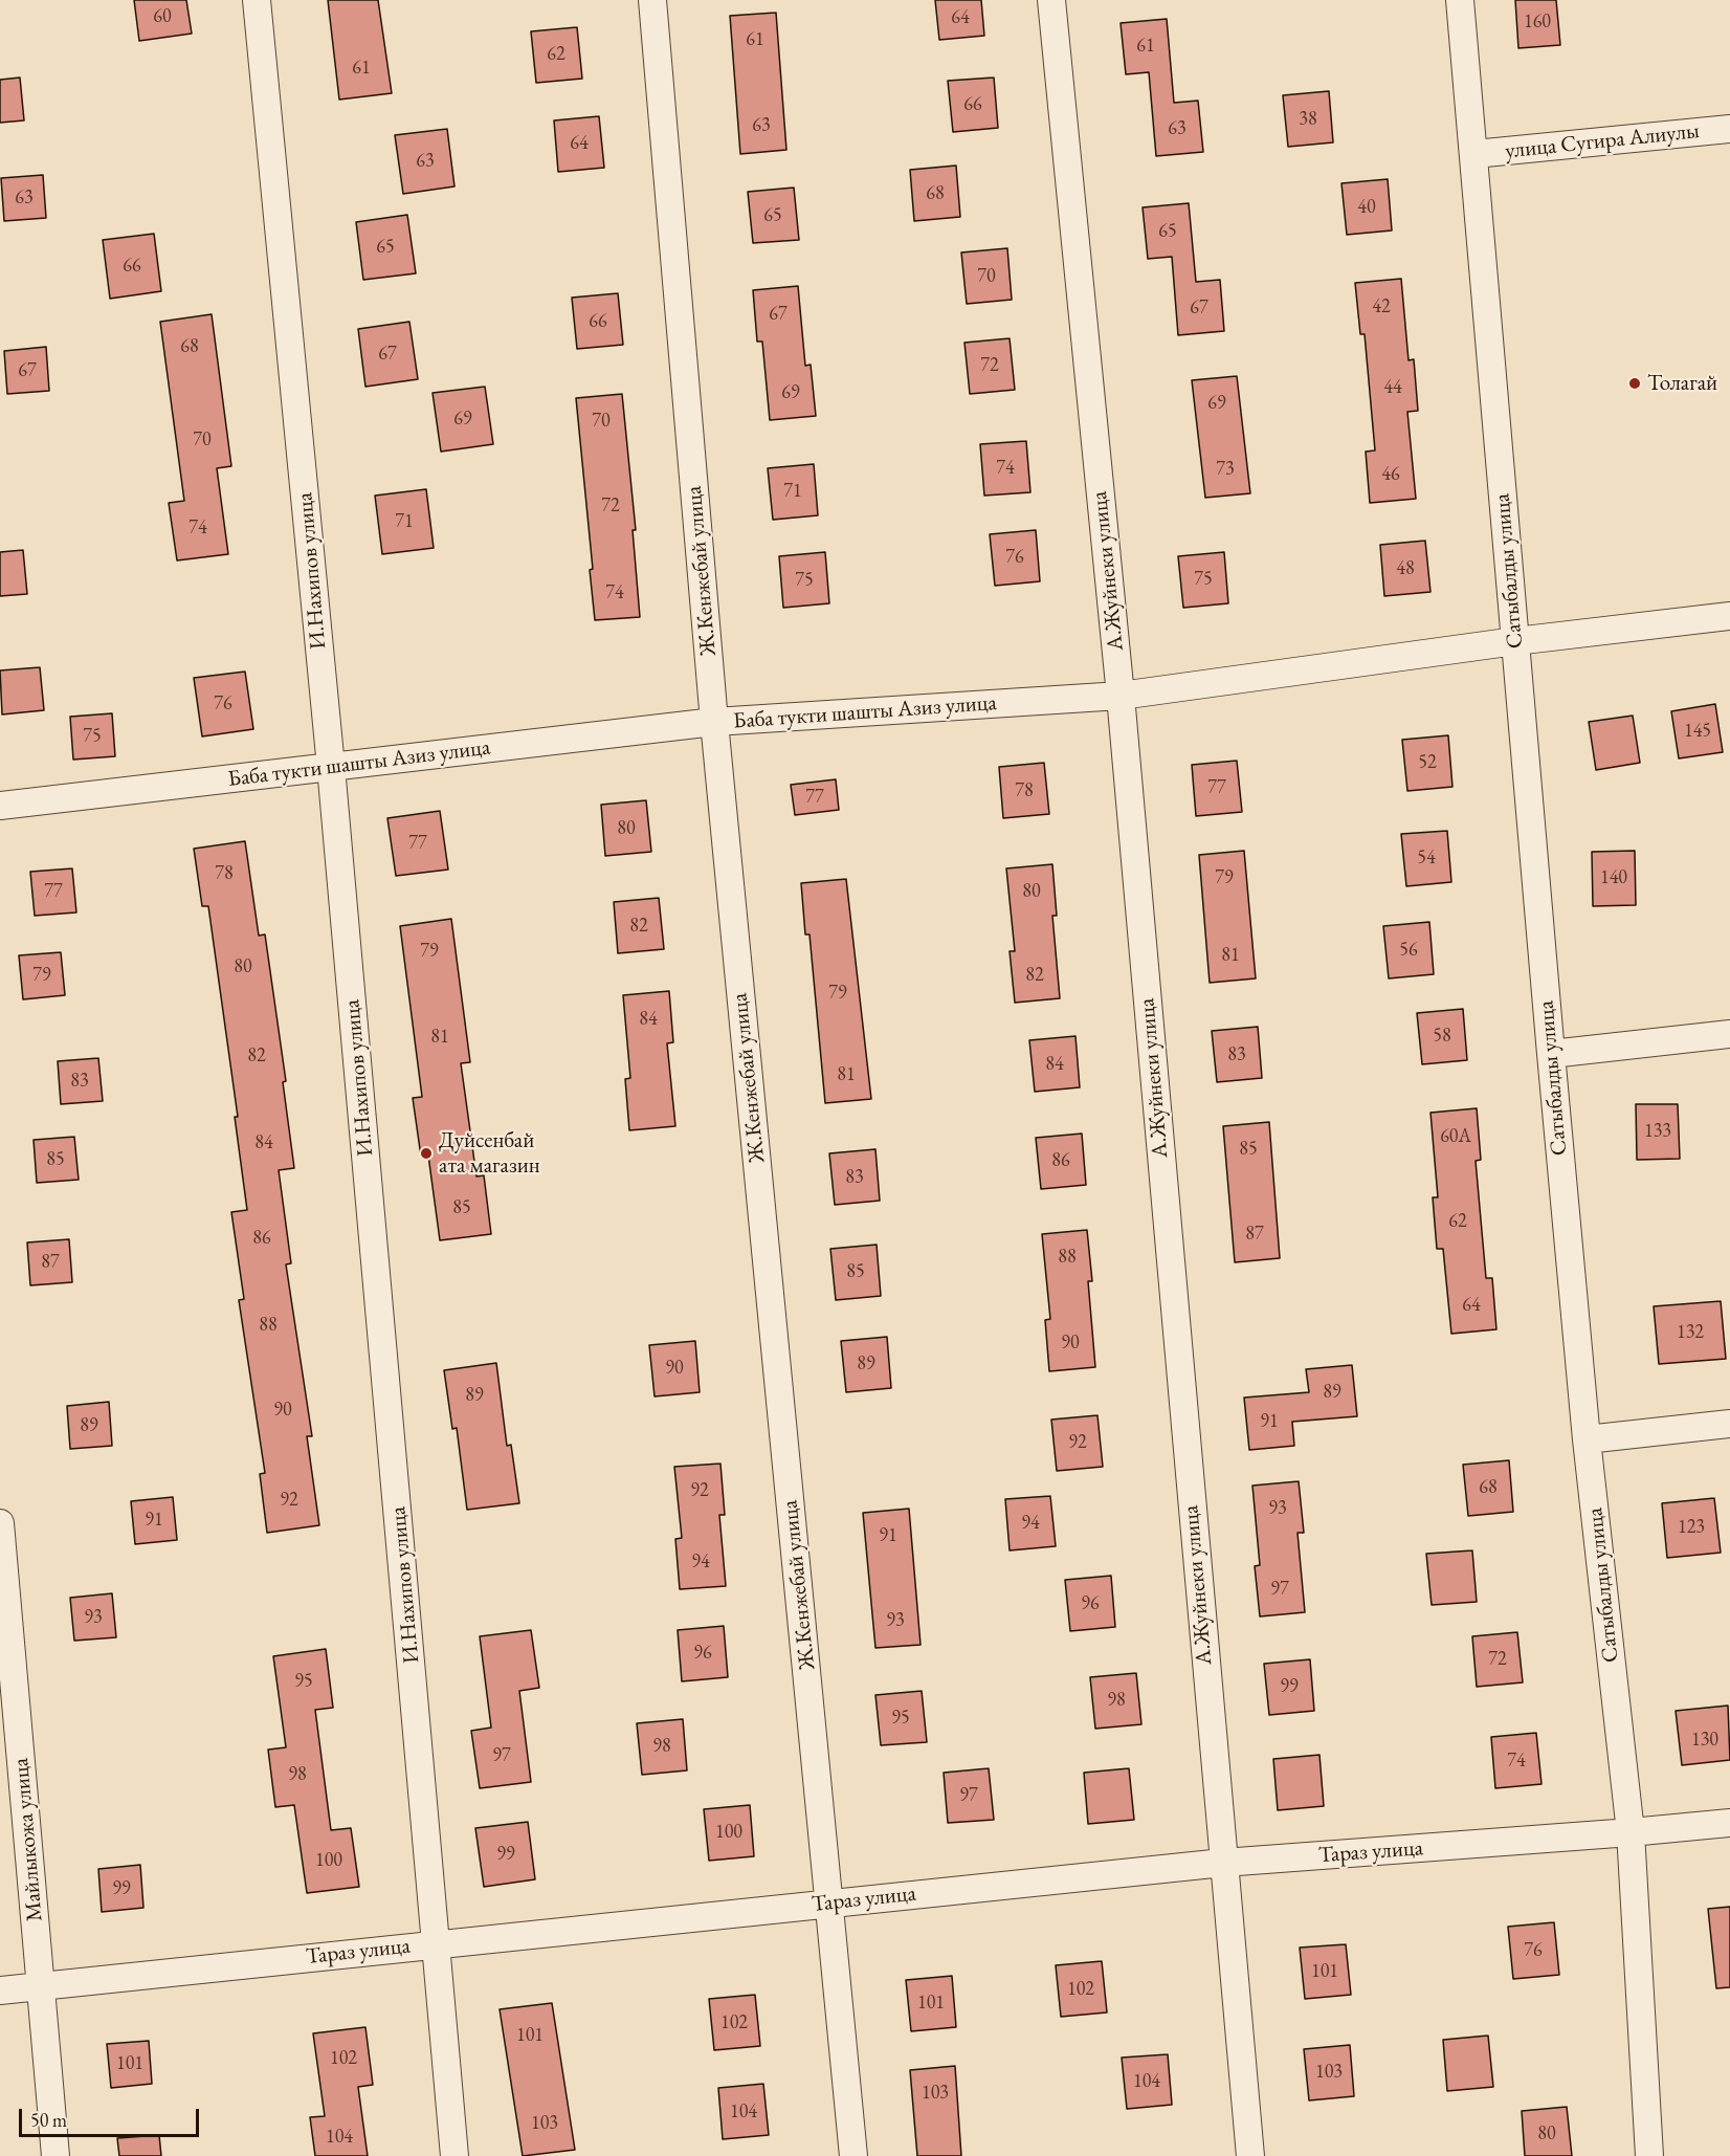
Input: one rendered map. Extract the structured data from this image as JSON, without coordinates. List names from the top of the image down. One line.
{"streets":{"street":["улица Сугира Алиулы","И.Нахипов улица","Ж.Кенжебай улица","А.Жуйнеки улица","Сатыбалды улица","Баба тукти шашты Азиз улица","Майлыкожа улица","Тараз улица"]},"crossings":[["улица Сугира Алиулы","Сатыбалды улица"],["И.Нахипов улица","Баба тукти шашты Азиз улица"],["И.Нахипов улица","Тараз улица"],["Ж.Кенжебай улица","Баба тукти шашты Азиз улица"],["Ж.Кенжебай улица","Тараз улица"],["А.Жуйнеки улица","Баба тукти шашты Азиз улица"],["А.Жуйнеки улица","Тараз улица"],["Сатыбалды улица","Баба тукти шашты Азиз улица"],["Сатыбалды улица","Тараз улица"],["Майлыкожа улица","Тараз улица"]],"places":["Толагай","Дуйсенбай ата магазин"],"house_numbers":["60","64","160","61","61","62","61","66","38","63","63","64","63","68","63","40","65","65","65","66","70","42","67","67","66","68","67","72","67","44","69","69","69","70","70","74","73","46","71","72","71","74","76","48","75","75","74","76","145","75","52","77","78","77","80","77","54","78","79","140","77","80","82","56","79","81","80","79","82","79","84","58","81","83","82","84","81","83","133","60А","84","85","85","86","83","85","62","87","86","88","87","85","64","88","132","90","89","90","89","89","90","91","89","92","68","92","92","93","91","94","123","91","94","97","96","93","93","96","72","95","99","98","95","130","98","97","74","98","97","100","99","100","99","76","101","102","101","102","101","102","101","103","104","103","104","103","80","104"],"scale_bar":"50 m"}
